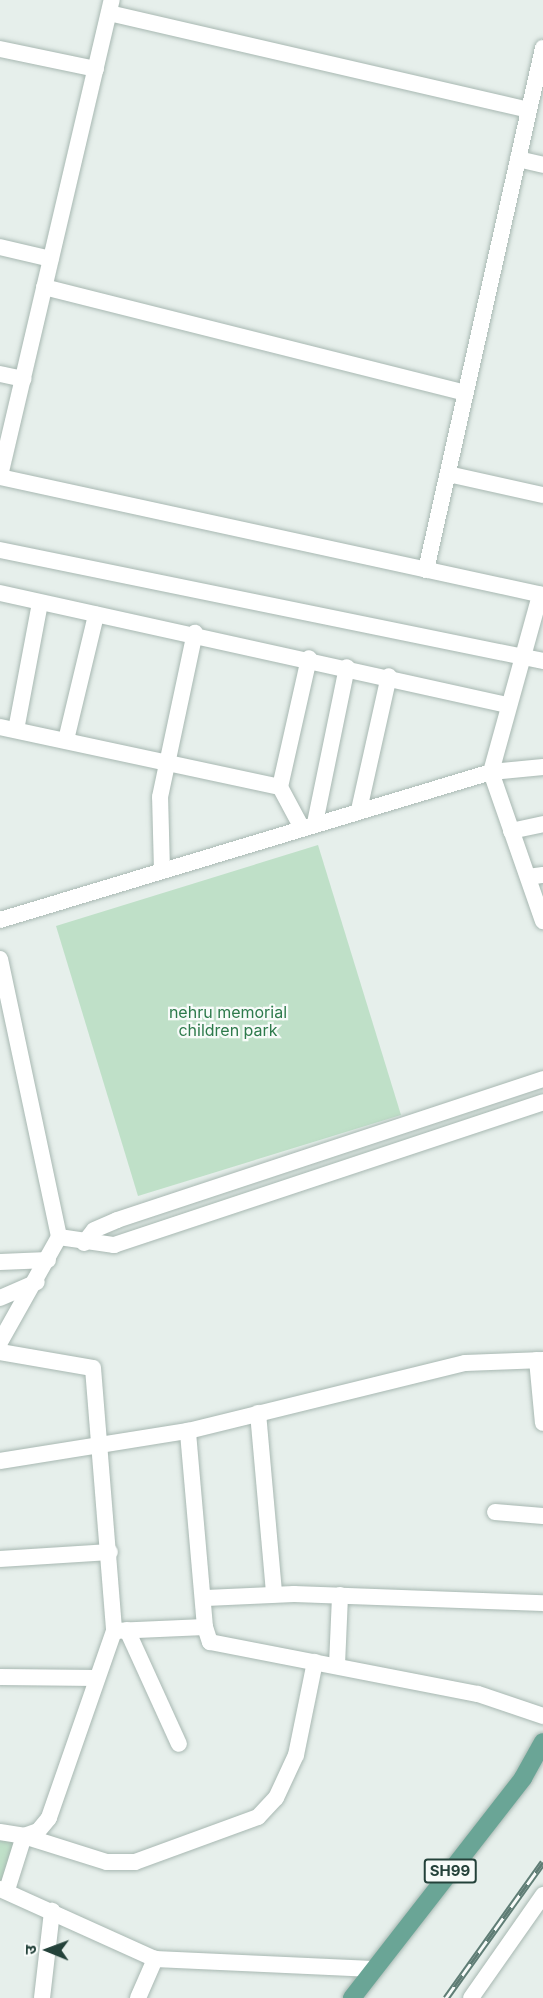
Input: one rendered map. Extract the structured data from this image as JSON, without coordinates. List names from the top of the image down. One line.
{"streets":{"main road":["SH99"]},"parks":["nehru memorial children park"],"north":"left"}
